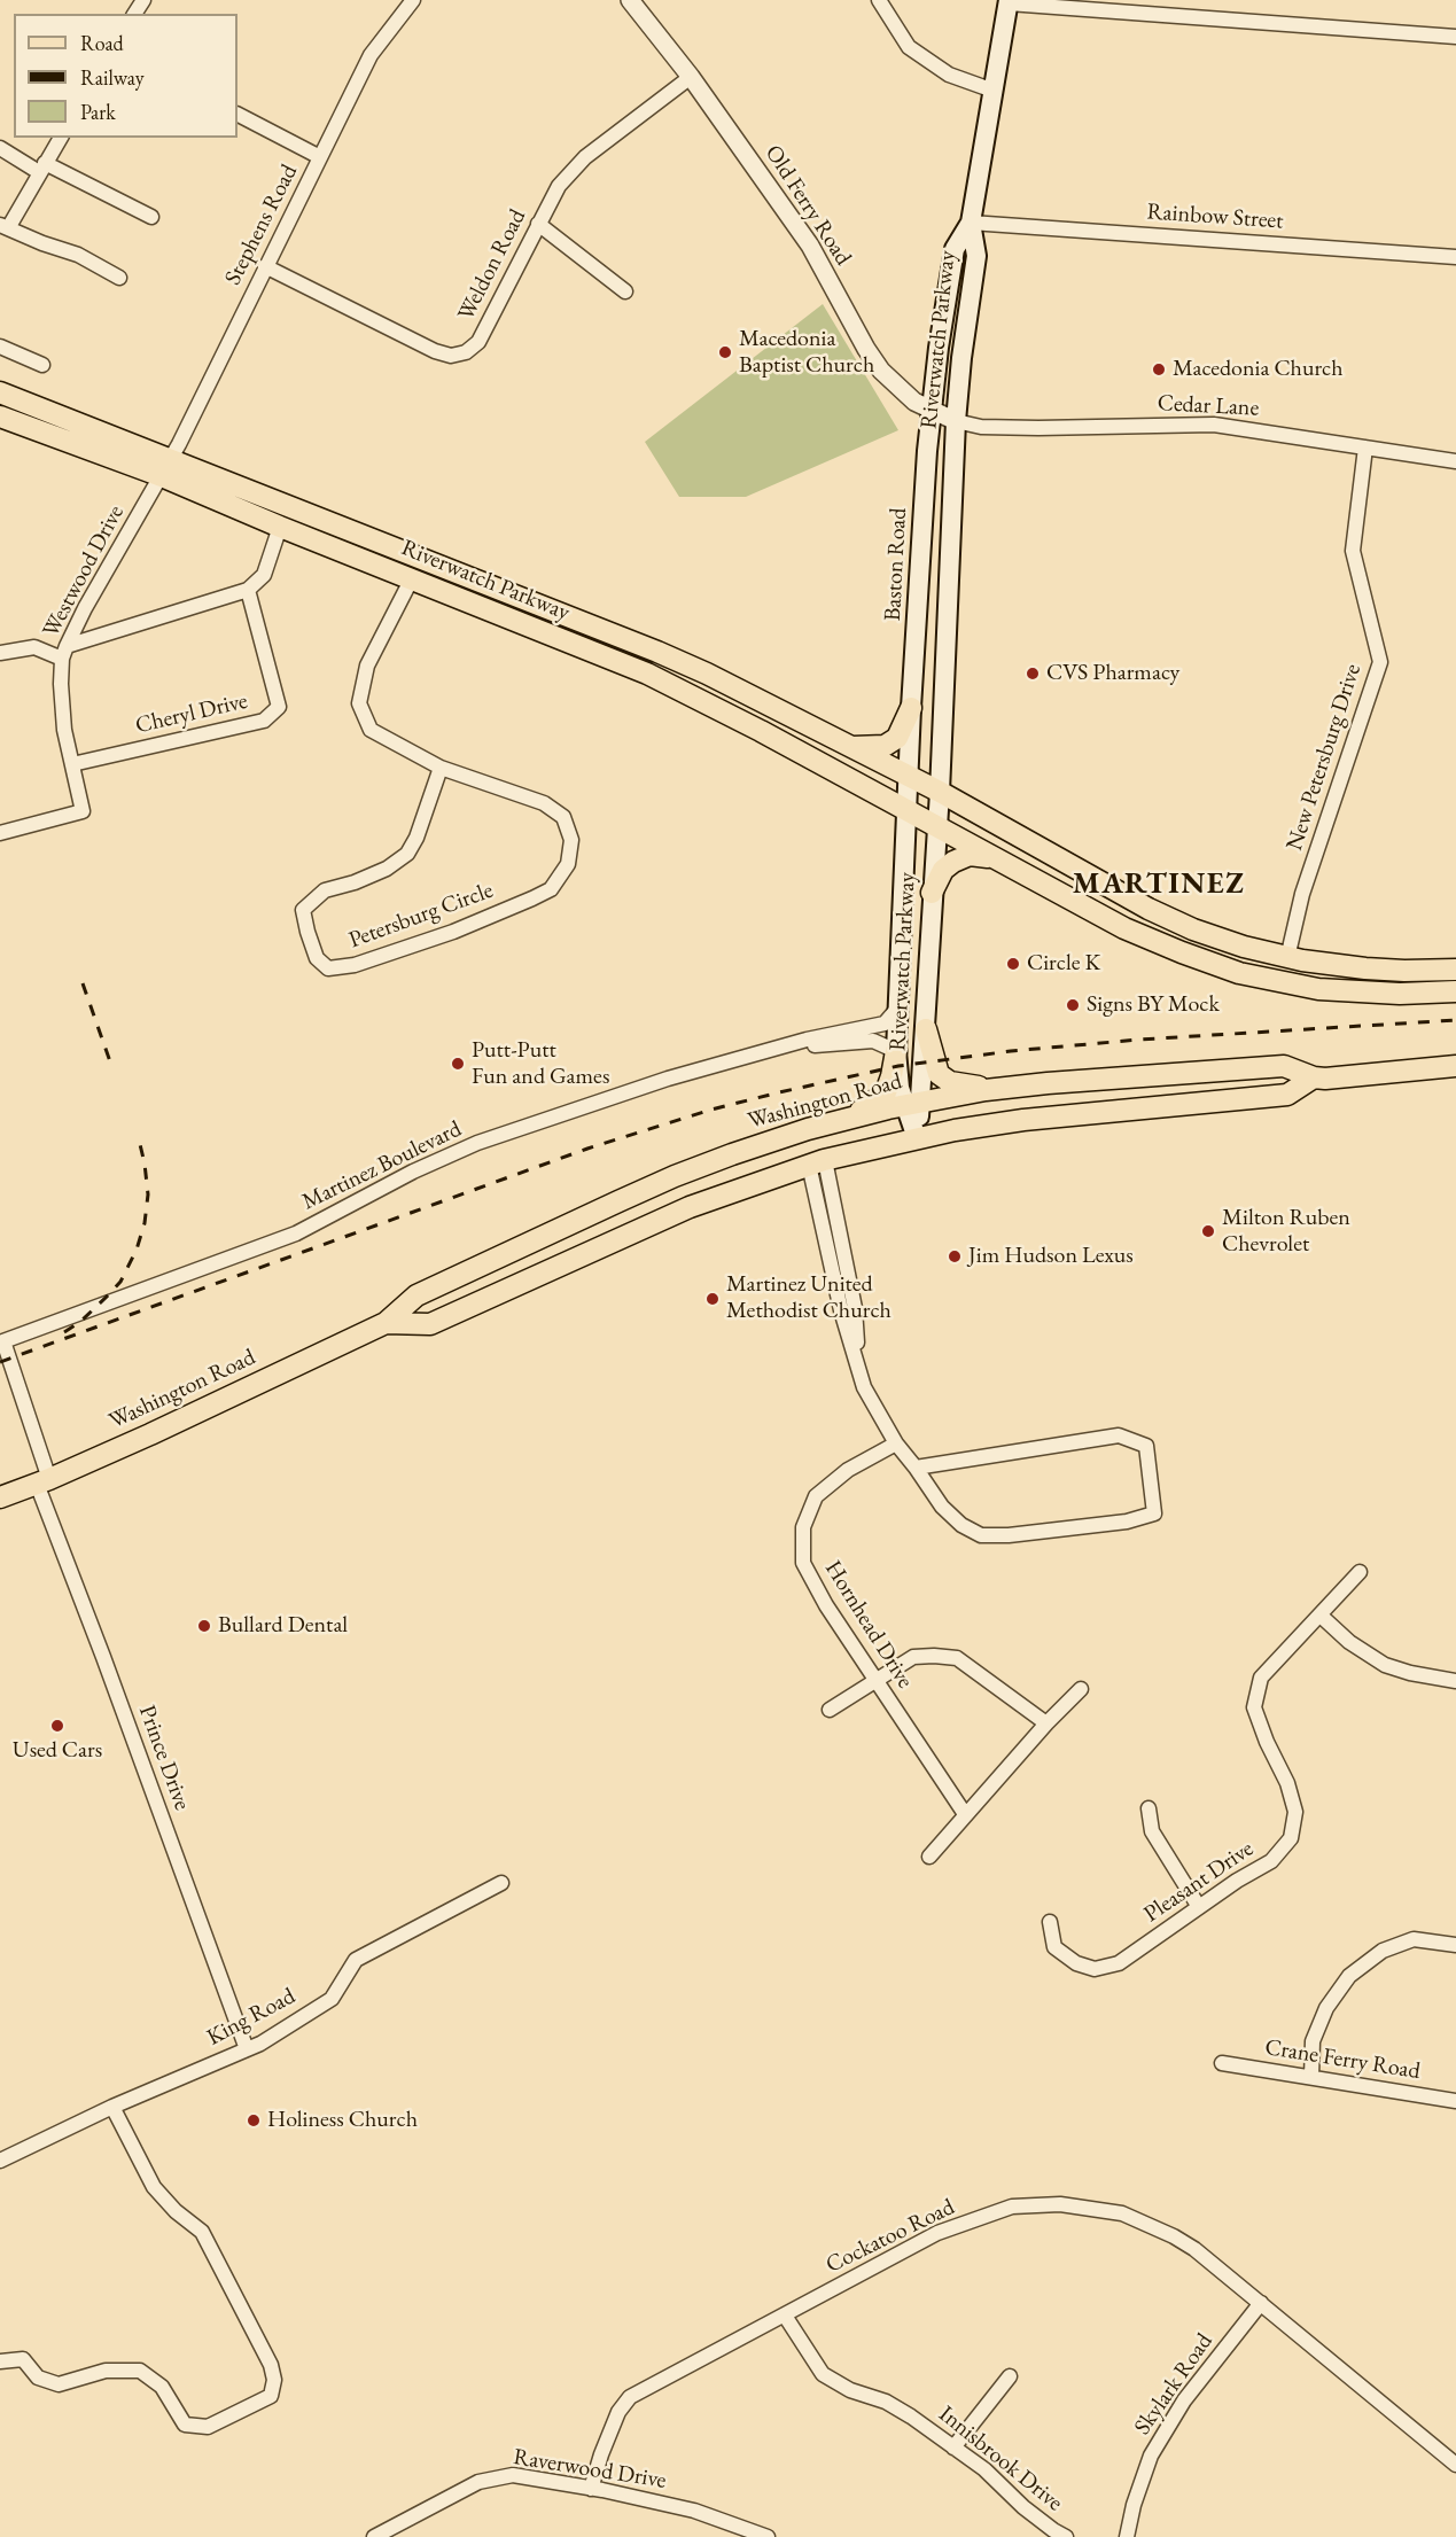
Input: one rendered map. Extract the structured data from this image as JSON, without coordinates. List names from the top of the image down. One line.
{"streets":{"main road":["Riverwatch Parkway","Baston Road","Washington Road"],"street":["Old Ferry Road","Rainbow Street","Stephens Road","Weldon Road","Cedar Lane","Westwood Drive","Cheryl Drive","New Petersburg Drive","Petersburg Circle","Martinez Boulevard","Hornhead Drive","Prince Drive","Pleasant Drive","King Road","Crane Ferry Road","Cockatoo Road","Skylark Road","Innisbrook Drive","Raverwood Drive"]},"crossings":[["Old Ferry Road","Weldon Road"],["Old Ferry Road","Riverwatch Parkway"],["Old Ferry Road","Cedar Lane"],["Old Ferry Road","Baston Road"],["Rainbow Street","Riverwatch Parkway"],["Rainbow Street","Baston Road"],["Stephens Road","Weldon Road"],["Stephens Road","Riverwatch Parkway"],["Stephens Road","Westwood Drive"],["Riverwatch Parkway","Cedar Lane"],["Riverwatch Parkway","Baston Road"],["Riverwatch Parkway","Westwood Drive"],["Riverwatch Parkway","New Petersburg Drive"],["Riverwatch Parkway","Petersburg Circle"],["Riverwatch Parkway","Washington Road"],["Cedar Lane","New Petersburg Drive"],["Baston Road","Washington Road"],["Baston Road","Martinez Boulevard"],["Westwood Drive","Cheryl Drive"],["Washington Road","Prince Drive"],["Martinez Boulevard","Prince Drive"],["Prince Drive","King Road"],["Cockatoo Road","Skylark Road"],["Cockatoo Road","Innisbrook Drive"],["Cockatoo Road","Raverwood Drive"]],"districts":["MARTINEZ"],"places":["Macedonia Baptist Church","Macedonia Church","CVS Pharmacy","Circle K","Signs BY Mock","Putt-Putt Fun and Games","Milton Ruben Chevrolet","Jim Hudson Lexus","Martinez United Methodist Church","Bullard Dental","Used Cars","Holiness Church"],"legend":["Road","Railway","Park"]}
